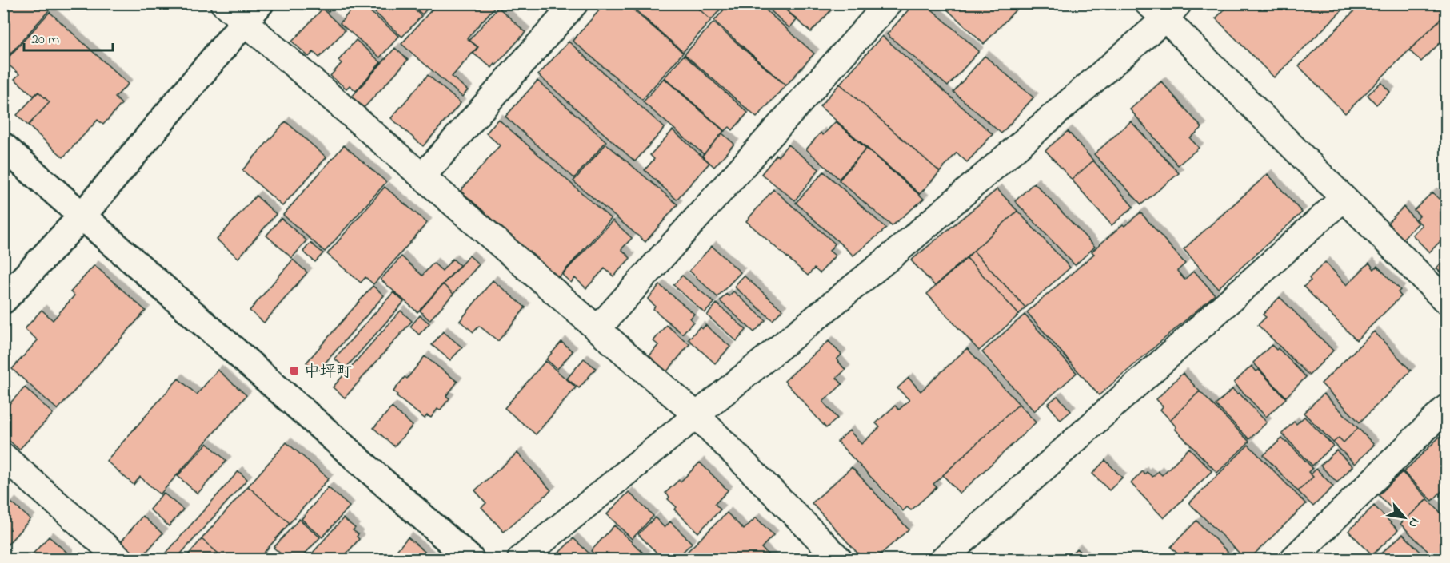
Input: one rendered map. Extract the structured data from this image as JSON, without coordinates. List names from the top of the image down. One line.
{"places":{"transit":["中坪町"]},"scale_bar":"20 m","north":"bottom right"}
